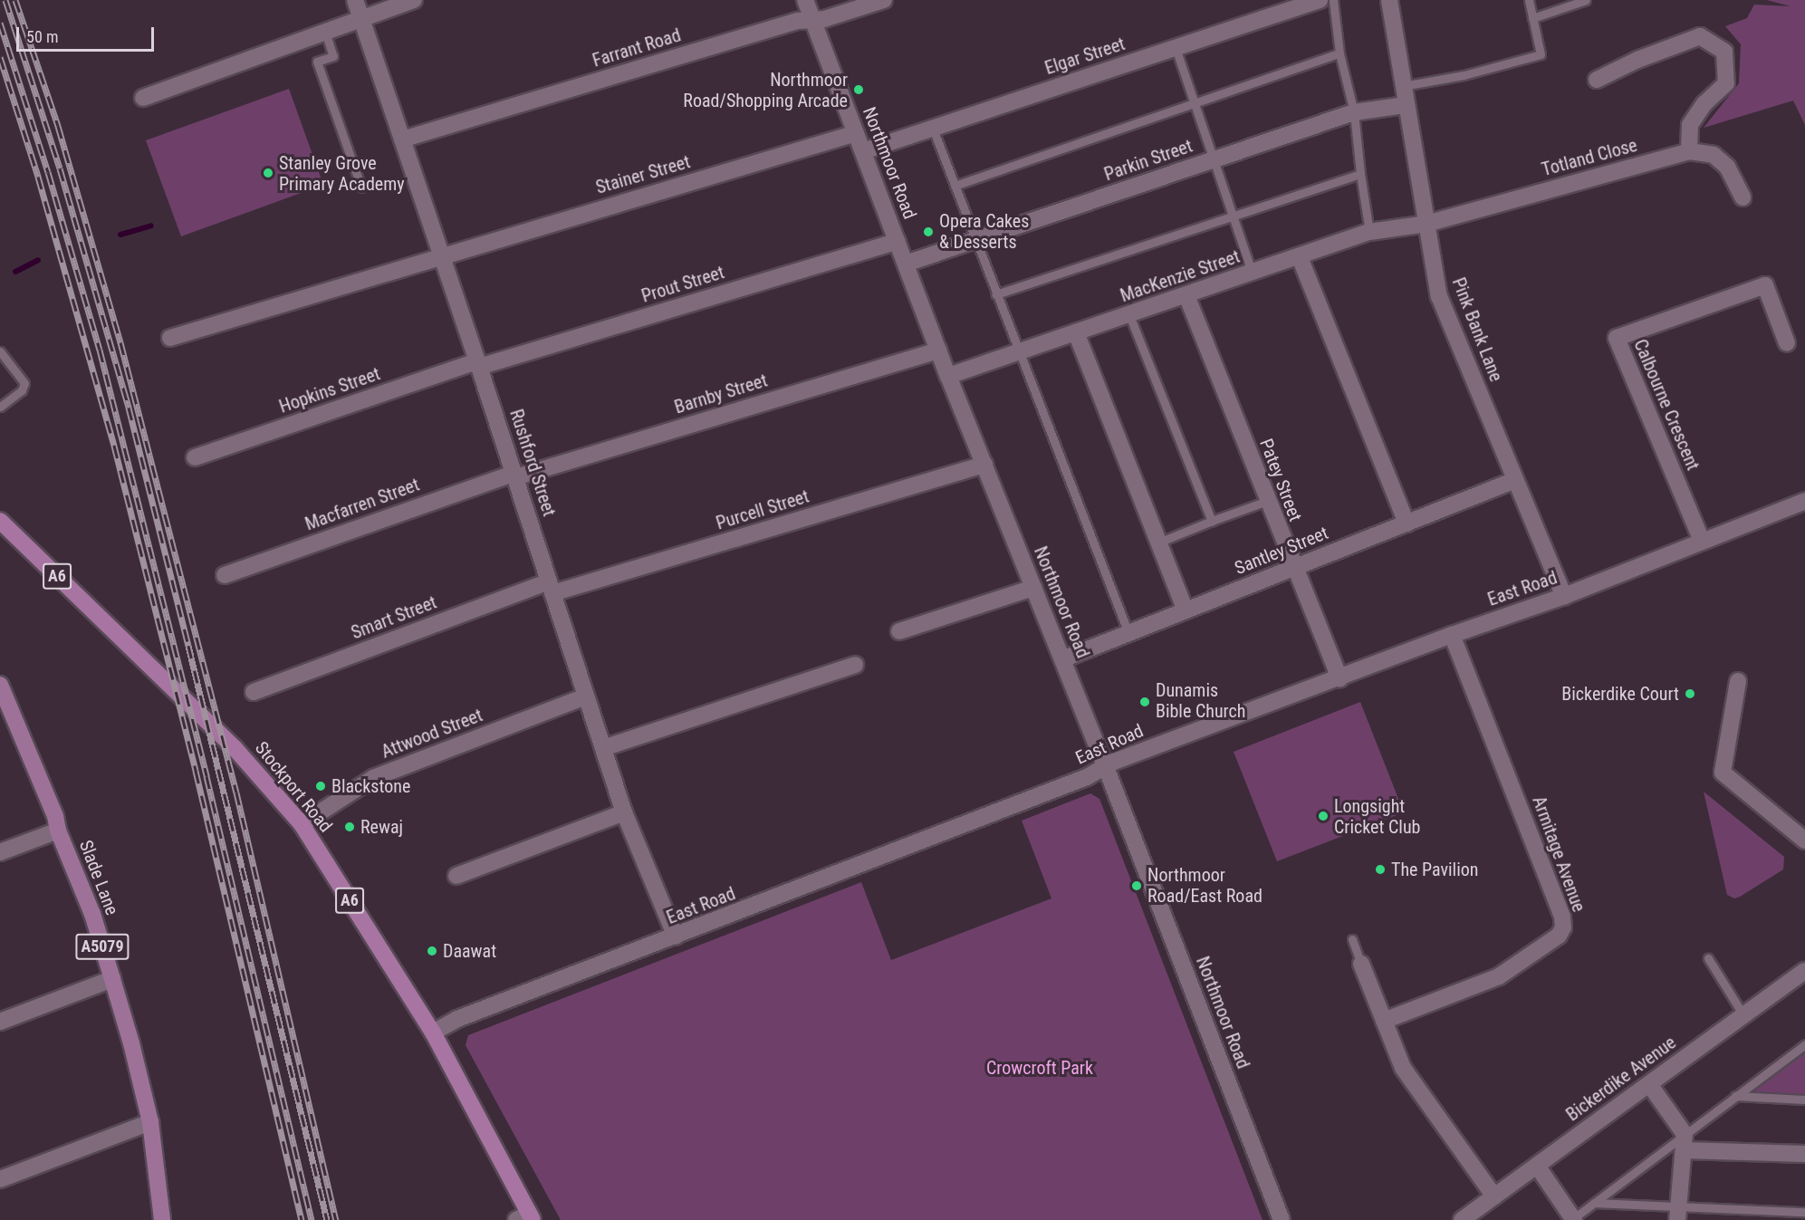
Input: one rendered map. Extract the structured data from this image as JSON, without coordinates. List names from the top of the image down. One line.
{"streets":{"highway":["A6","Stockport Road"],"main road":["Slade Lane","A5079"],"street":["Farrant Road","Elgar Street","Totland Close","Parkin Street","Northmoor Road","Stainer Street","MacKenzie Street","Prout Street","Pink Bank Lane","Hopkins Street","Barnby Street","Calbourne Crescent","Rushford Street","Patey Street","Macfarren Street","Purcell Street","Santley Street","East Road","Smart Street","Attwood Street","Armitage Avenue","Bickerdike Avenue"]},"crossings":[["Farrant Road","Northmoor Road"],["Farrant Road","Rushford Street"],["Elgar Street","Northmoor Road"],["Totland Close","MacKenzie Street"],["Totland Close","Pink Bank Lane"],["Parkin Street","Northmoor Road"],["Parkin Street","Pink Bank Lane"],["Northmoor Road","Stainer Street"],["Northmoor Road","MacKenzie Street"],["Northmoor Road","Prout Street"],["Northmoor Road","Barnby Street"],["Northmoor Road","Purcell Street"],["Northmoor Road","Santley Street"],["Northmoor Road","East Road"],["Stainer Street","Rushford Street"],["MacKenzie Street","Pink Bank Lane"],["MacKenzie Street","Patey Street"],["Prout Street","Hopkins Street"],["Prout Street","Rushford Street"],["Pink Bank Lane","Santley Street"],["Pink Bank Lane","East Road"],["Hopkins Street","Rushford Street"],["Barnby Street","Rushford Street"],["Barnby Street","Macfarren Street"],["Calbourne Crescent","East Road"],["Rushford Street","Macfarren Street"],["Rushford Street","Purcell Street"],["Rushford Street","East Road"],["Rushford Street","Smart Street"],["Rushford Street","Attwood Street"],["Patey Street","Santley Street"],["Patey Street","East Road"],["Purcell Street","Smart Street"],["East Road","Stockport Road"],["East Road","Armitage Avenue"],["Attwood Street","Stockport Road"]],"parks":["Crowcroft Park"],"places":["Northmoor Road/Shopping Arcade","Stanley Grove Primary Academy","Opera Cakes & Desserts","Bickerdike Court","Dunamis Bible Church","Blackstone","Longsight Cricket Club","Rewaj","The Pavilion","Northmoor Road/East Road","Daawat"],"scale_bar":"50 m"}
